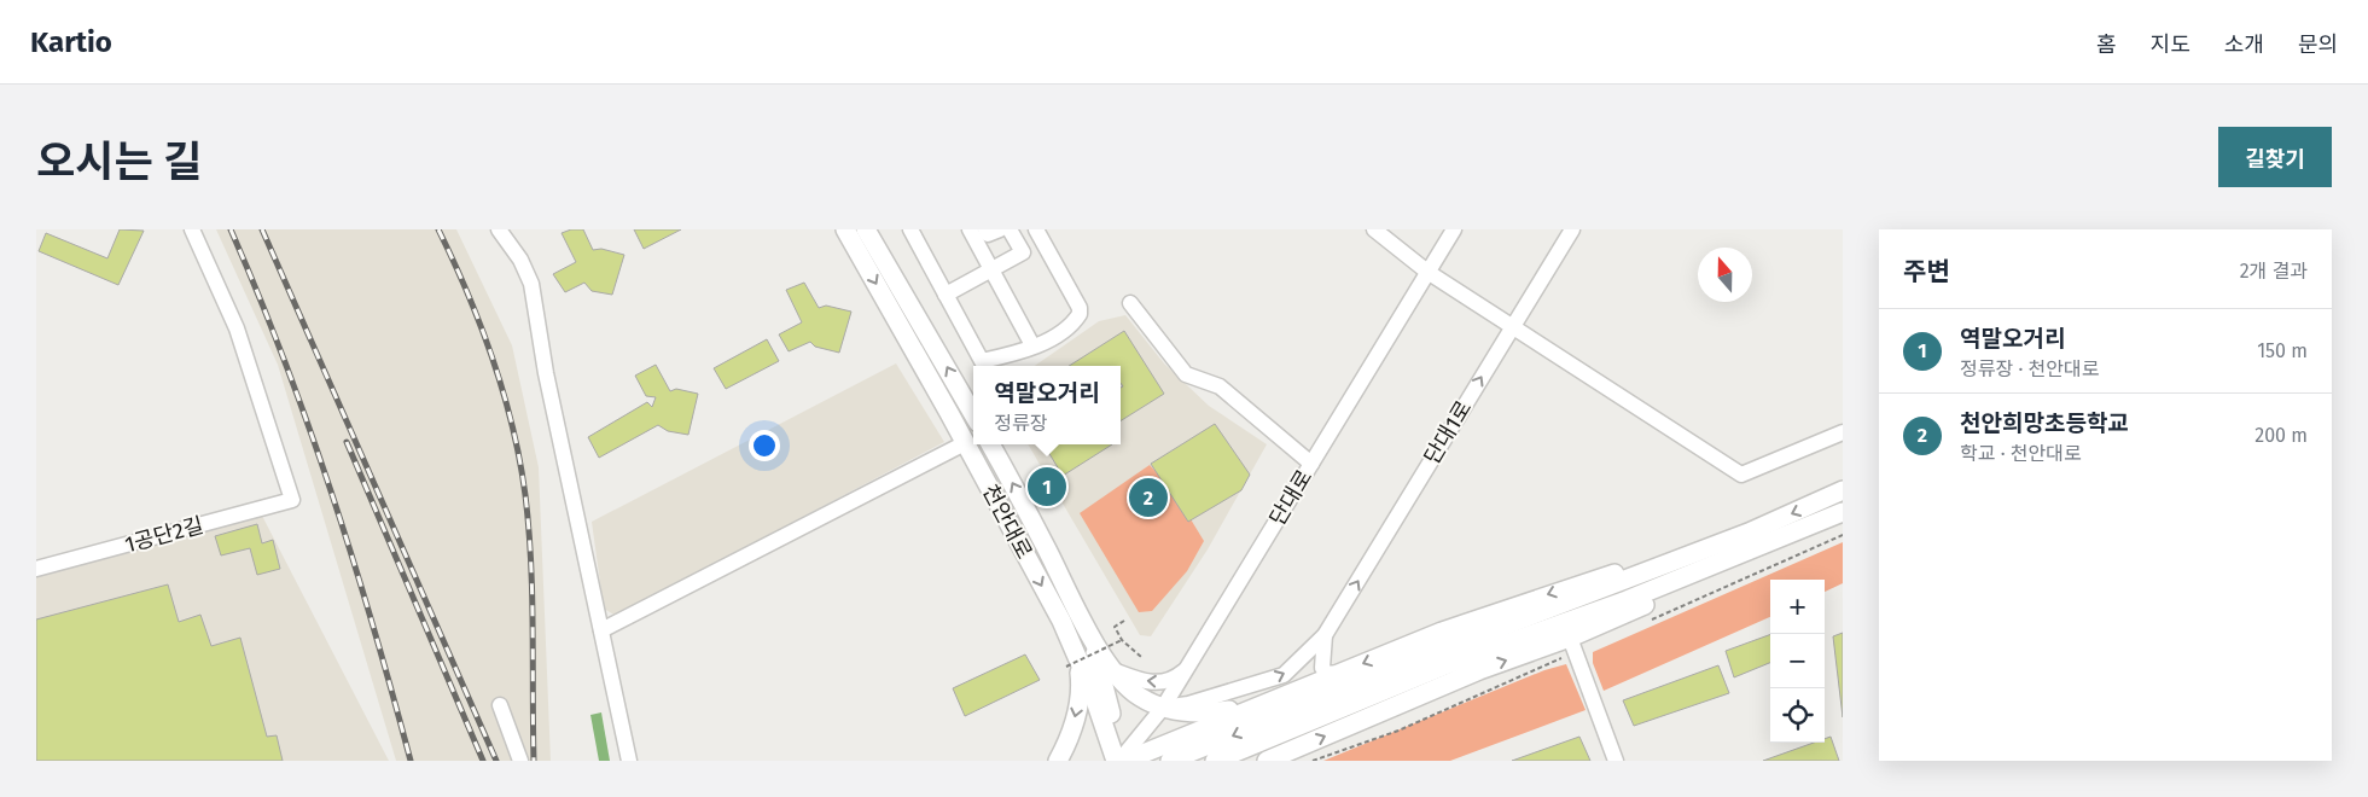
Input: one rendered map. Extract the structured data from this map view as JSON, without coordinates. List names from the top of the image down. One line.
{"streets":{"main road":["천안대로"],"street":["단대1로","단대로","1공단2길"]},"crossings":[["단대로","천안대로"]],"one_way":["단대1로"],"north":"top","page":{"header":"Kartio","nav":["홈","지도","소개","문의"],"title":"오시는 길","buttons":"길찾기","heading":["주변","2개 결과"],"list":[{"mark":"1","name":"역말오거리","note":"정류장 · 천안대로","value":"150 m"},{"mark":"2","name":"천안희망초등학교","note":"학교 · 천안대로","value":"200 m"}],"popup":["역말오거리","정류장"],"pins":["1","2"],"map_buttons":["+","−"]}}
